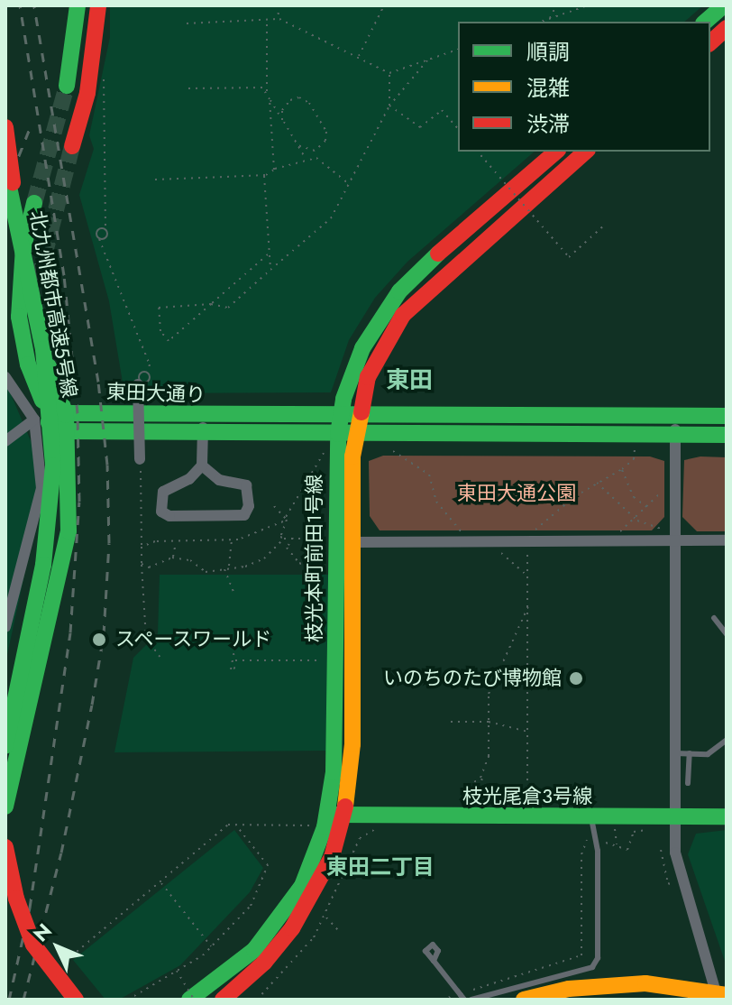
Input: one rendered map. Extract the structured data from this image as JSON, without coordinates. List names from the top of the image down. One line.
{"streets":{"main road":["北九州都市高速5号線","東田大通り","枝光本町前田1号線","枝光尾倉3号線"]},"crossings":[["東田大通り","枝光本町前田1号線"],["枝光本町前田1号線","枝光尾倉3号線"]],"districts":["東田","東田二丁目"],"parks":["東田大通公園"],"places":["スペースワールド","いのちのたび博物館"],"legend":["順調","混雑","渋滞"],"north":"top left"}
